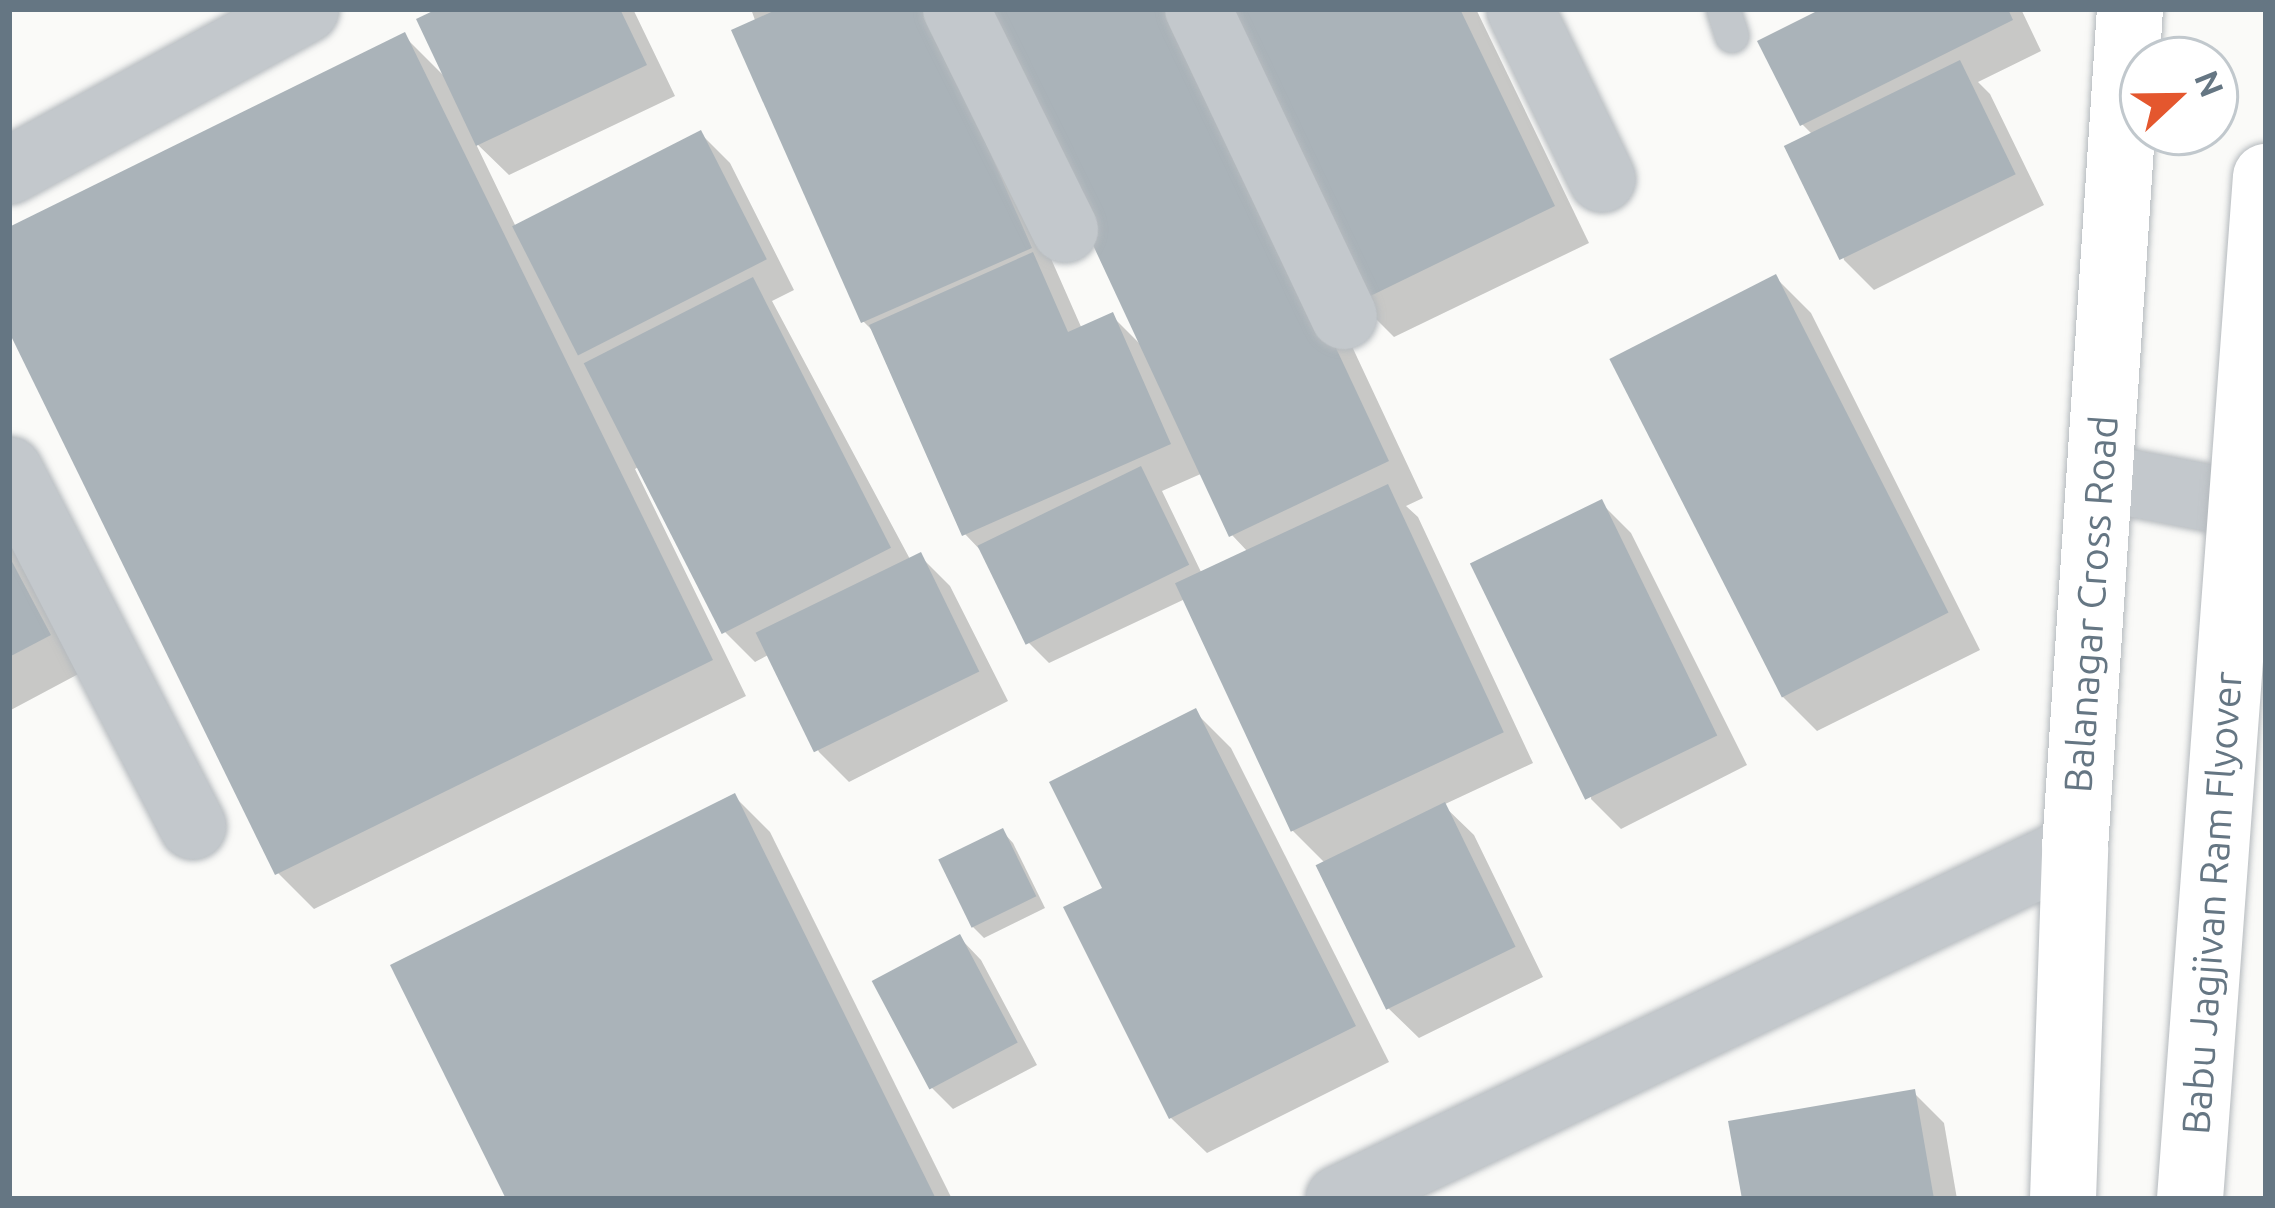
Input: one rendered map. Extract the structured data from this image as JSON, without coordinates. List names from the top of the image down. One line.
{"streets":{"main road":["Balanagar Cross Road","Babu Jagjivan Ram Flyover"]},"north":"right"}
